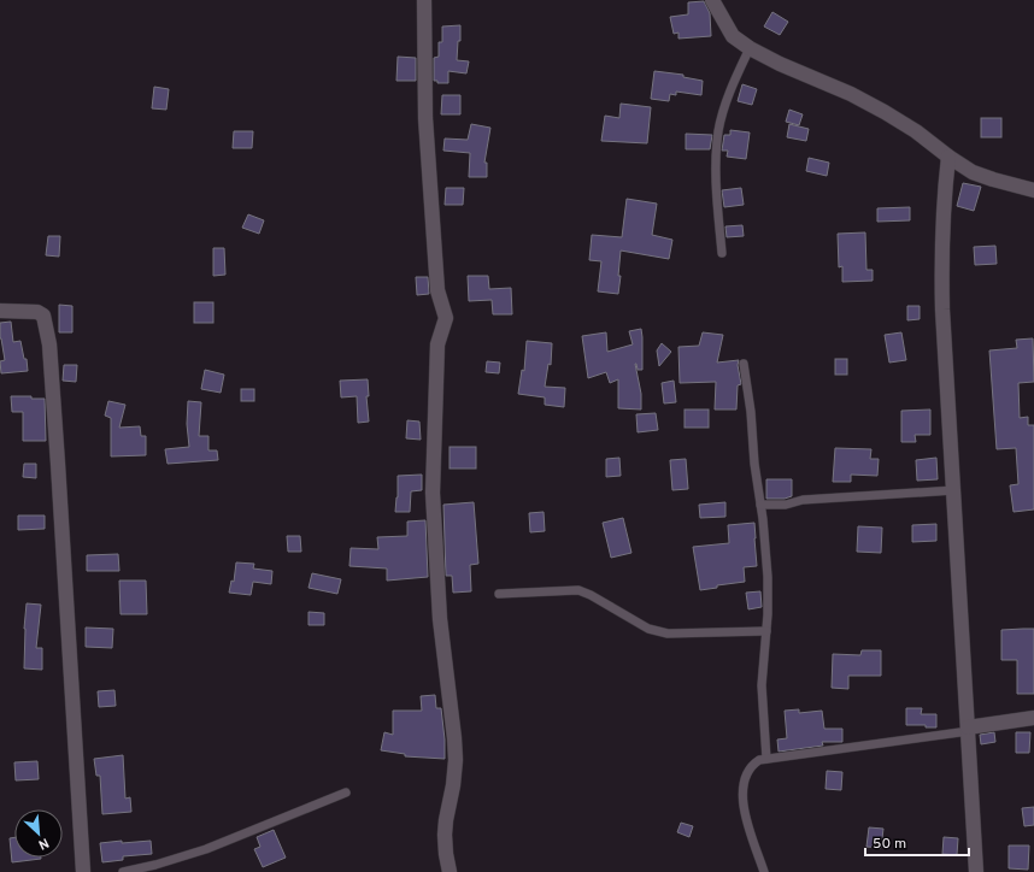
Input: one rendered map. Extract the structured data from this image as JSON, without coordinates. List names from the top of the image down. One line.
{"scale_bar":"50 m","north":"bottom right"}
